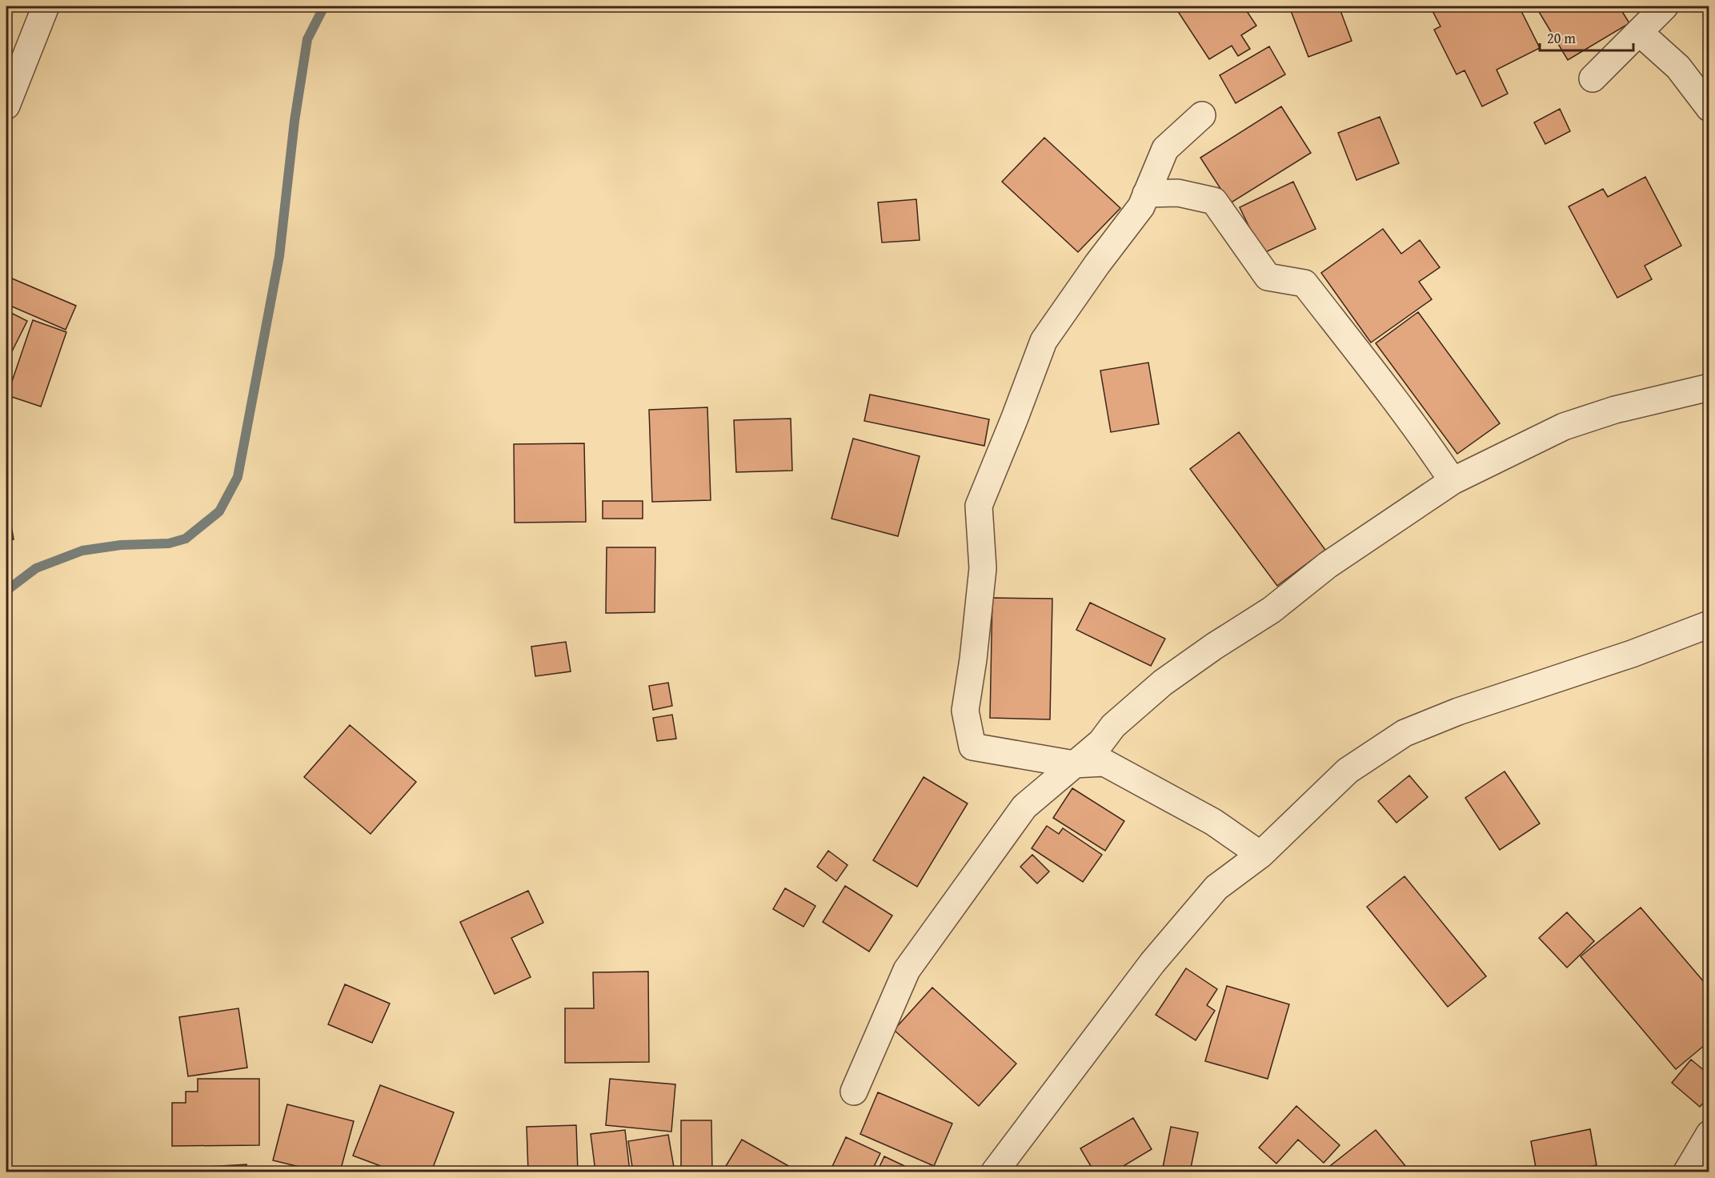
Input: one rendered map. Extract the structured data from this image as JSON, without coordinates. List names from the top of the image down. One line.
{"scale_bar":"20 m"}
